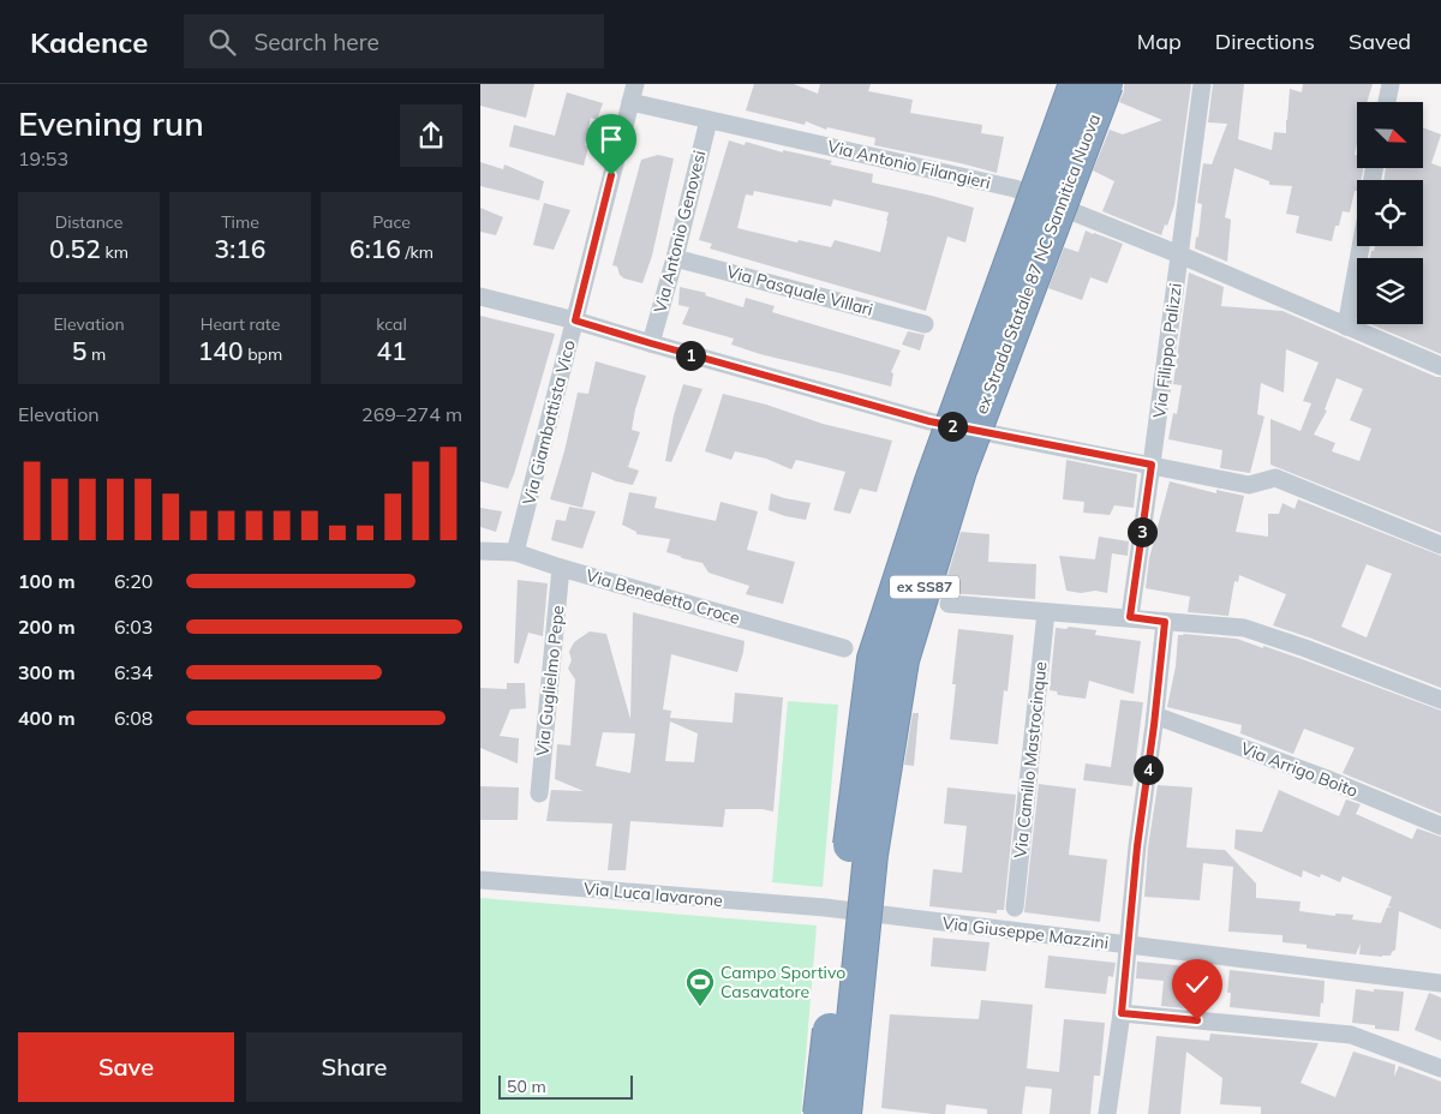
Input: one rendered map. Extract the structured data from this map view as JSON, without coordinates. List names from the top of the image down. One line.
{"streets":{"highway":["ex Strada Statale 87 NC Sannitica Nuova","ex SS87"],"street":["Via Antonio Filangieri","Via Antonio Genovesi","Via Pasquale Villari","Via Filippo Palizzi","Via Giambattista Vico","Via Benedetto Croce","Via Guglielmo Pepe","Via Camillo Mastrocinque","Via Arrigo Boito","Via Luca Iavarone","Via Giuseppe Mazzini"]},"crossings":[["Via Antonio Filangieri","Via Antonio Genovesi"],["Via Antonio Filangieri","Via Filippo Palizzi"],["Via Antonio Filangieri","Via Giambattista Vico"],["Via Antonio Genovesi","Via Pasquale Villari"],["Via Giambattista Vico","Via Benedetto Croce"],["Via Benedetto Croce","Via Guglielmo Pepe"],["Via Luca Iavarone","Via Giuseppe Mazzini"]],"places":{"sports":["Campo Sportivo Casavatore"]},"scale_bar":"50 m","north":"bottom right","page":{"header":"Kadence","search":"Search here","nav":["Map","Directions","Saved"],"heading":["Evening run","19:53"],"stats":[["Distance","0.52 km"],["Time","3:16"],["Pace","6:16 /km"],["Elevation","5 m"],["Heart rate","140 bpm"],["kcal","41"]],"pins":["1","2","3","4"],"chart":["Elevation","269–274 m"],"list":[{"name":"100 m","note":"6:20"},{"name":"200 m","note":"6:03"},{"name":"300 m","note":"6:34"},{"name":"400 m","note":"6:08"}],"buttons":["Save","Share"],"scale":"50 m"}}
